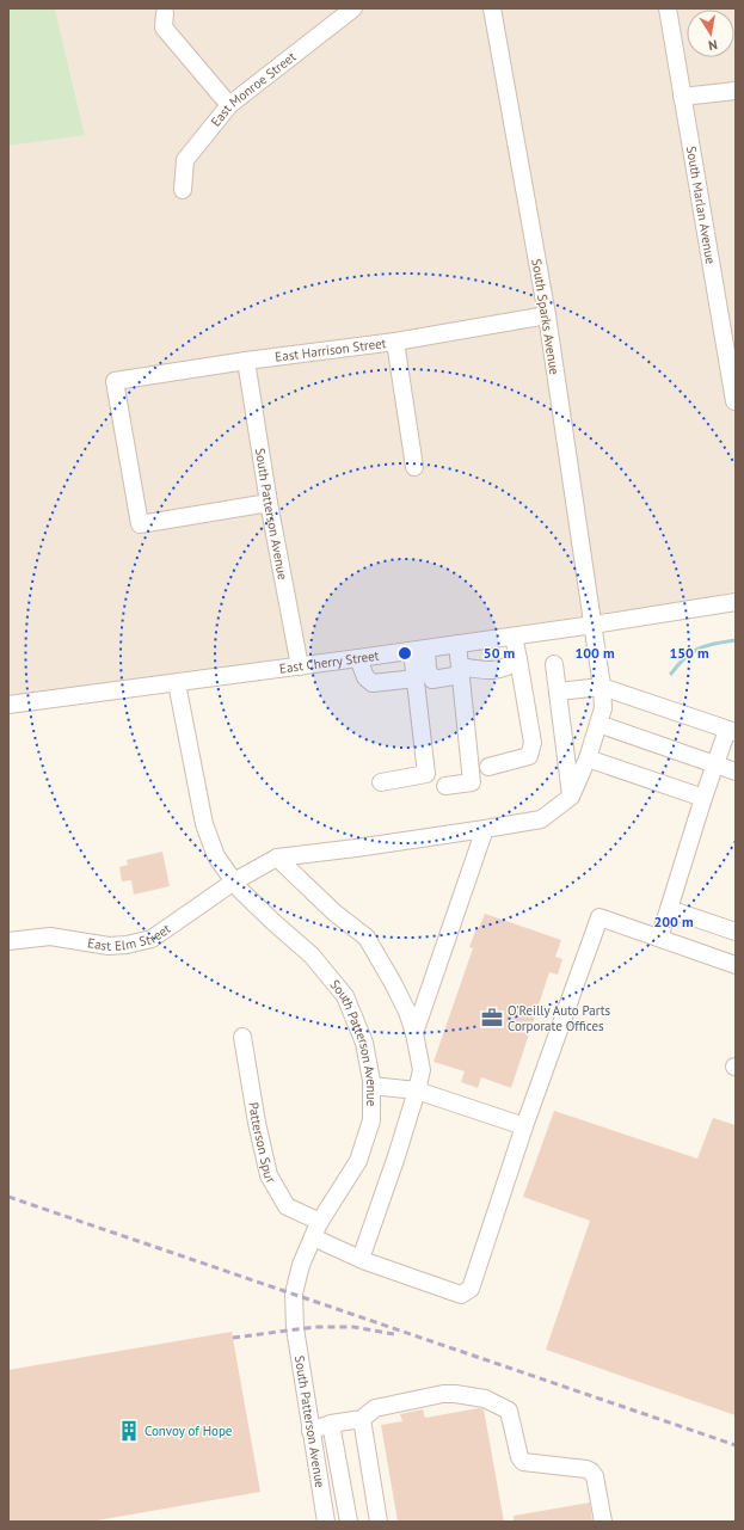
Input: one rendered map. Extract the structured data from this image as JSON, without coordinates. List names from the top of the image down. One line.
{"streets":{"street":["East Monroe Street","South Marlan Avenue","South Sparks Avenue","East Harrison Street","South Patterson Avenue","East Cherry Street","East Elm Street","Patterson Spur"]},"crossings":[["South Sparks Avenue","East Harrison Street"],["South Sparks Avenue","East Cherry Street"],["East Harrison Street","South Patterson Avenue"],["South Patterson Avenue","East Cherry Street"],["South Patterson Avenue","East Elm Street"],["South Patterson Avenue","Patterson Spur"]],"places":{"office":["O'Reilly Auto Parts Corporate Offices"],"building":["Convoy of Hope"]},"north":"bottom","rings":["50 m","100 m","150 m","200 m"]}
